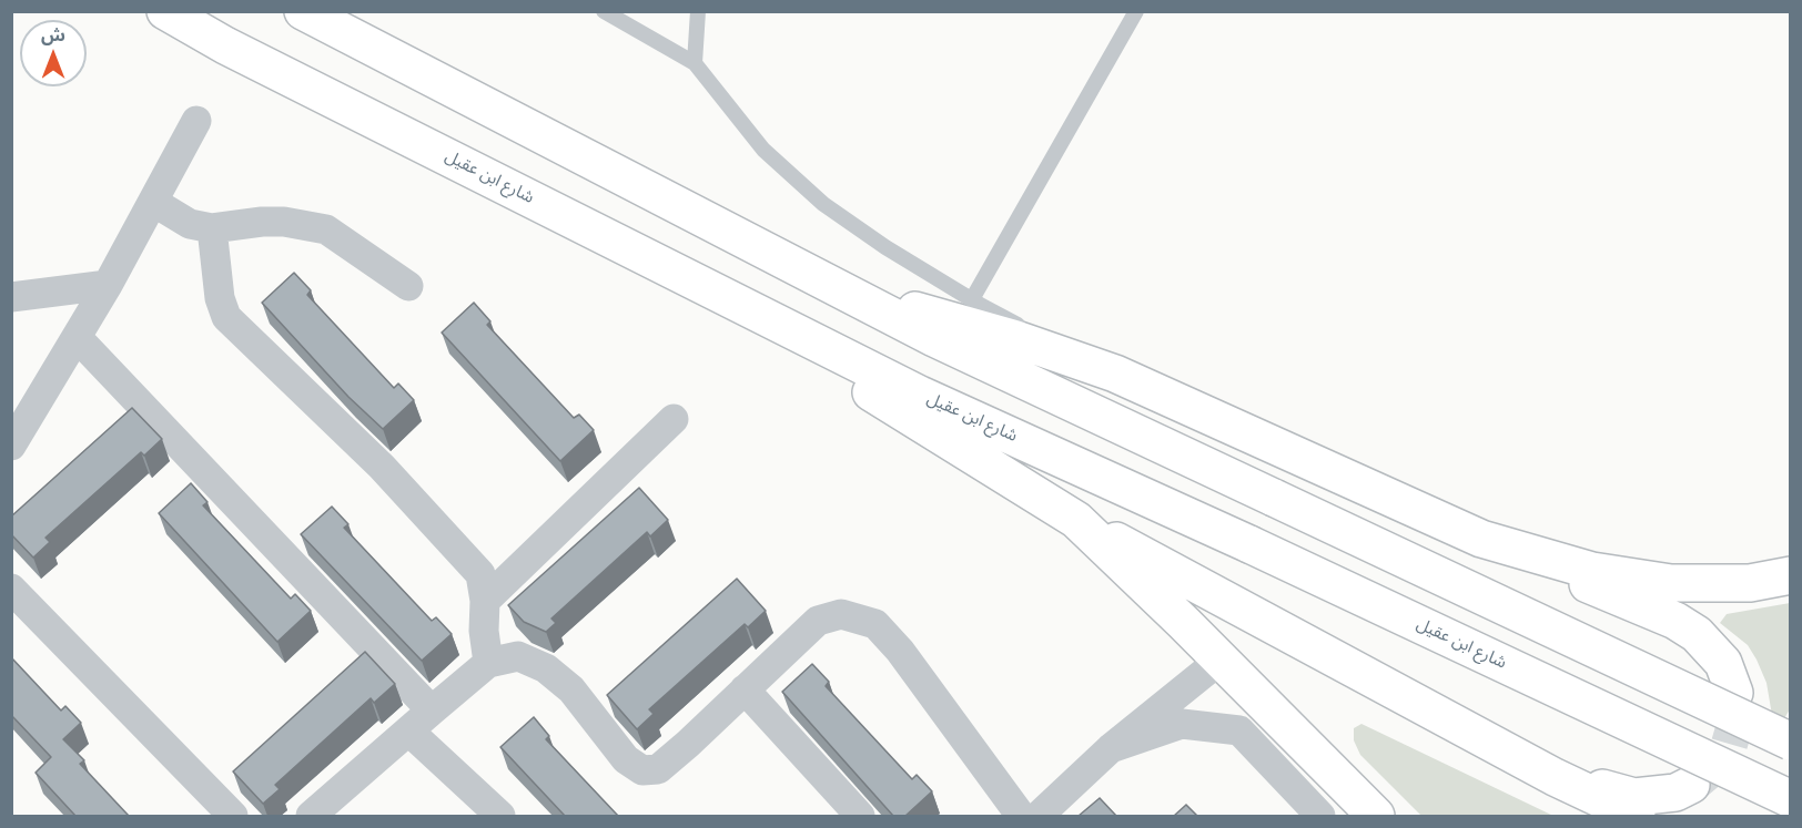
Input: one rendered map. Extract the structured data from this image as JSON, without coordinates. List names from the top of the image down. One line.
{"streets":{"main road":["شارع ابن عقيل"]},"north":"top"}
